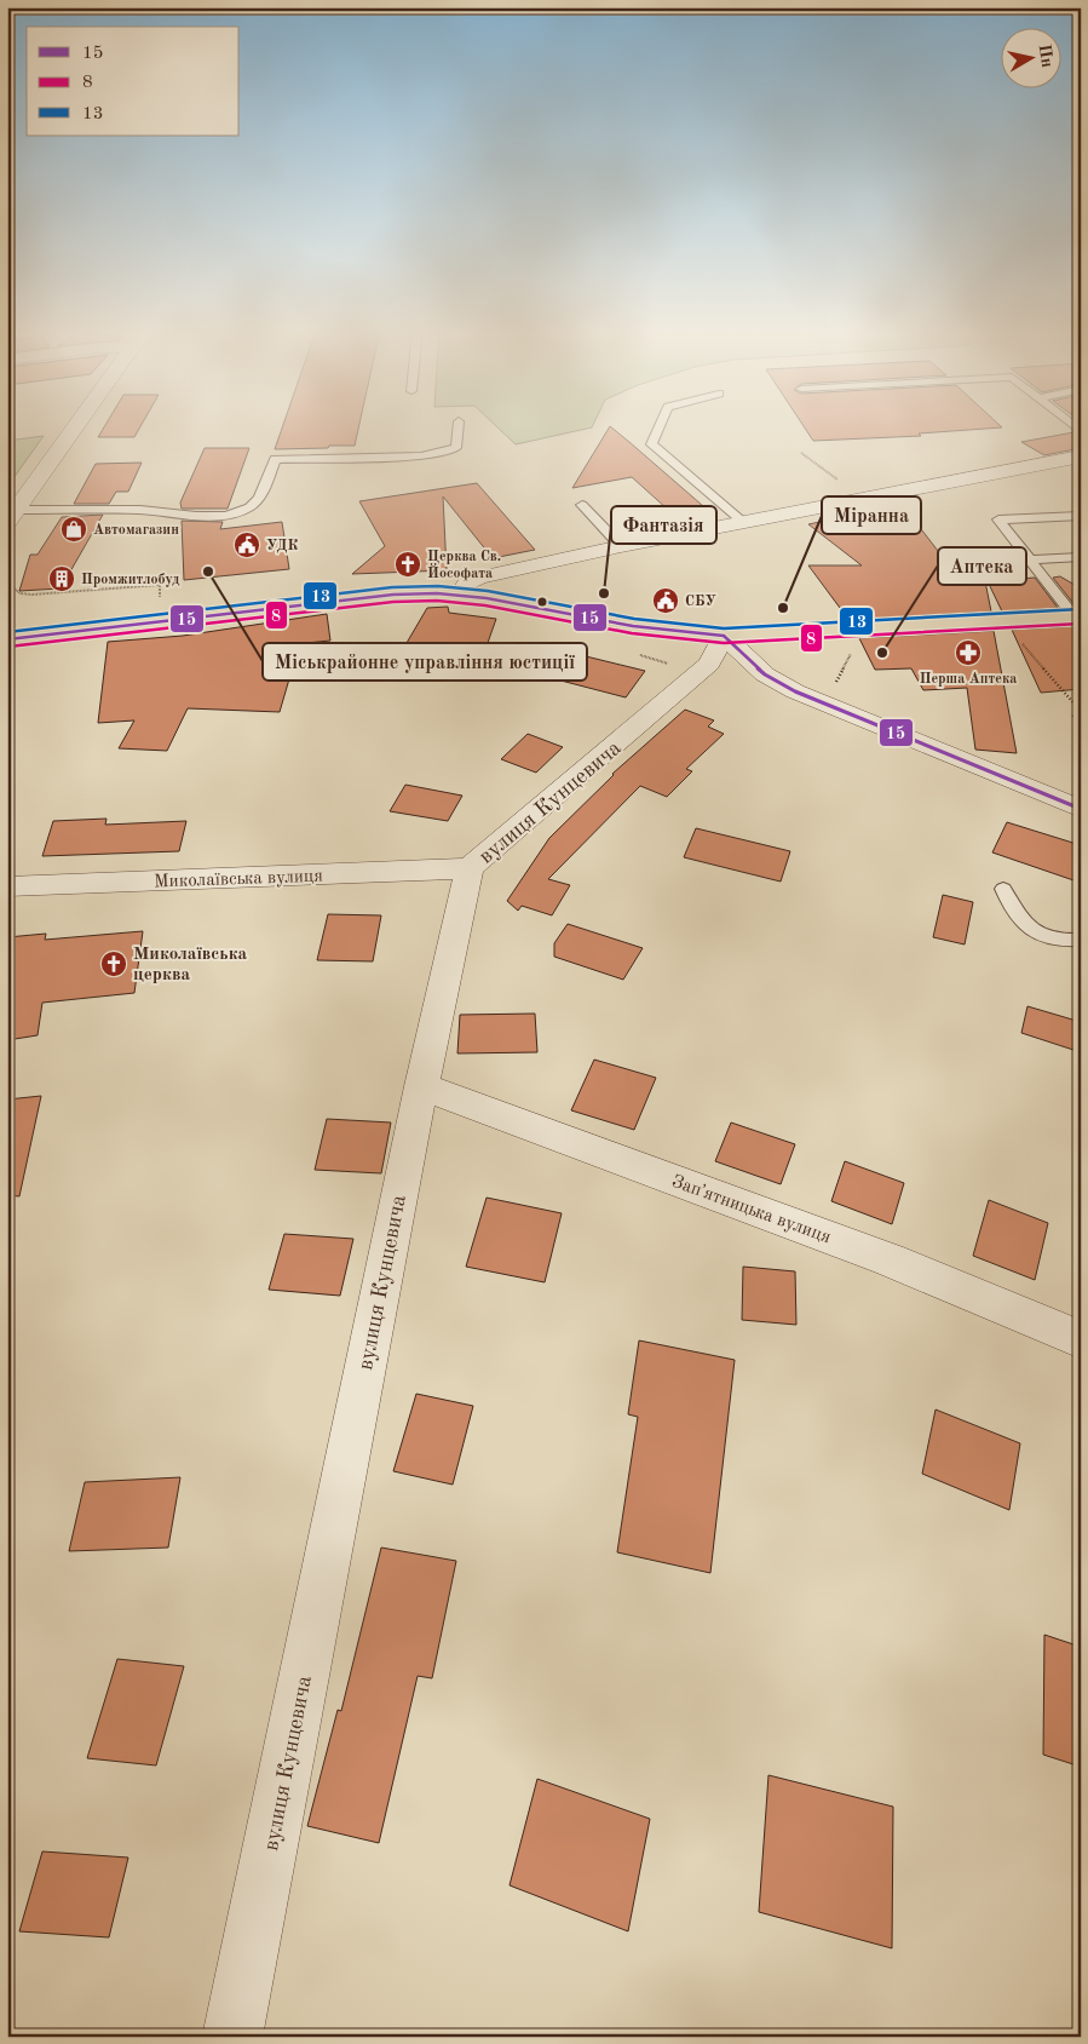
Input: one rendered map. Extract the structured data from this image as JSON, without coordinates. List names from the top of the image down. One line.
{"streets":{"street":["вулиця Кунцевича","Миколаївська вулиця","Запʼятницька вулиця"]},"crossings":[["вулиця Кунцевича","Миколаївська вулиця"],["вулиця Кунцевича","Запʼятницька вулиця"]],"places":{"shop":["Автомагазин"],"public building":["УДК","СБУ"],"church":["Церква Св. Йософата","Миколаївська церква"],"other":["Міськрайонне управління юстиції","Фантазія","Міранна","Аптека"],"building":["Промжитлобуд"],"pharmacy":["Перша Аптека"]},"lines":["transit line 13","transit line 15","transit line 8"],"legend":["15","8","13"],"north":"right"}
